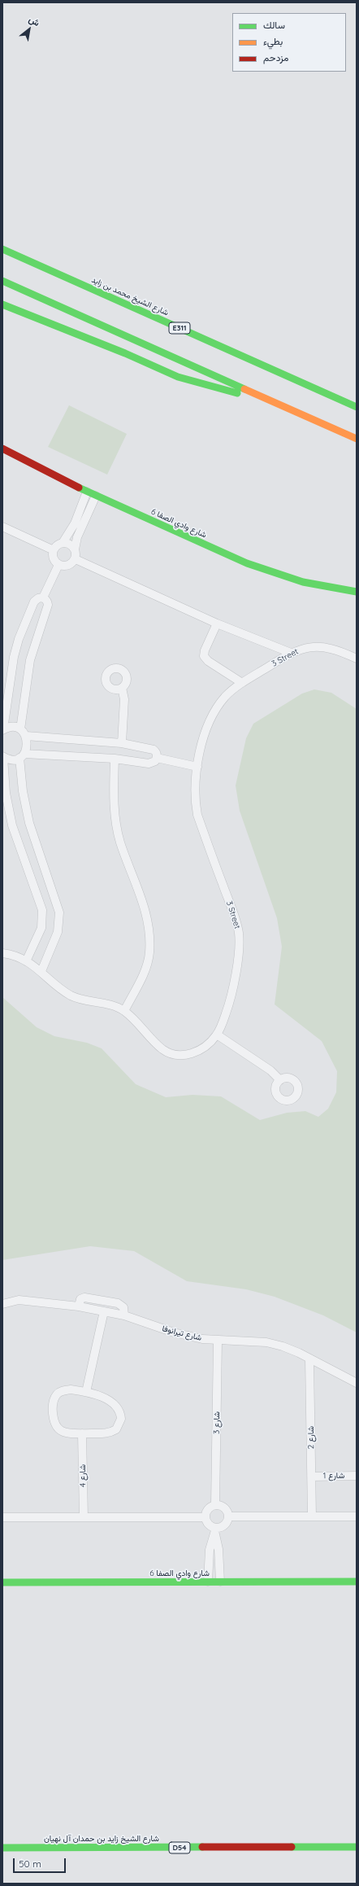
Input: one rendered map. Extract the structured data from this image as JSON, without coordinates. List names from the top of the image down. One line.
{"streets":{"main road":["شارع الشيخ محمد بن زايد","E311","شارع وادي الصفا 6","شارع الشيخ زايد بن حمدان آل نهيان","D54"],"street":["3 Street","شارع تيرانوفا","شارع 3","شارع 2","شارع 4","شارع 1"]},"crossings":[["شارع تيرانوفا","شارع 3"],["شارع تيرانوفا","شارع 2"],["شارع 2","شارع 1"]],"legend":["سالك","بطيء","مزدحم"],"scale_bar":"50 m","north":"top right"}
